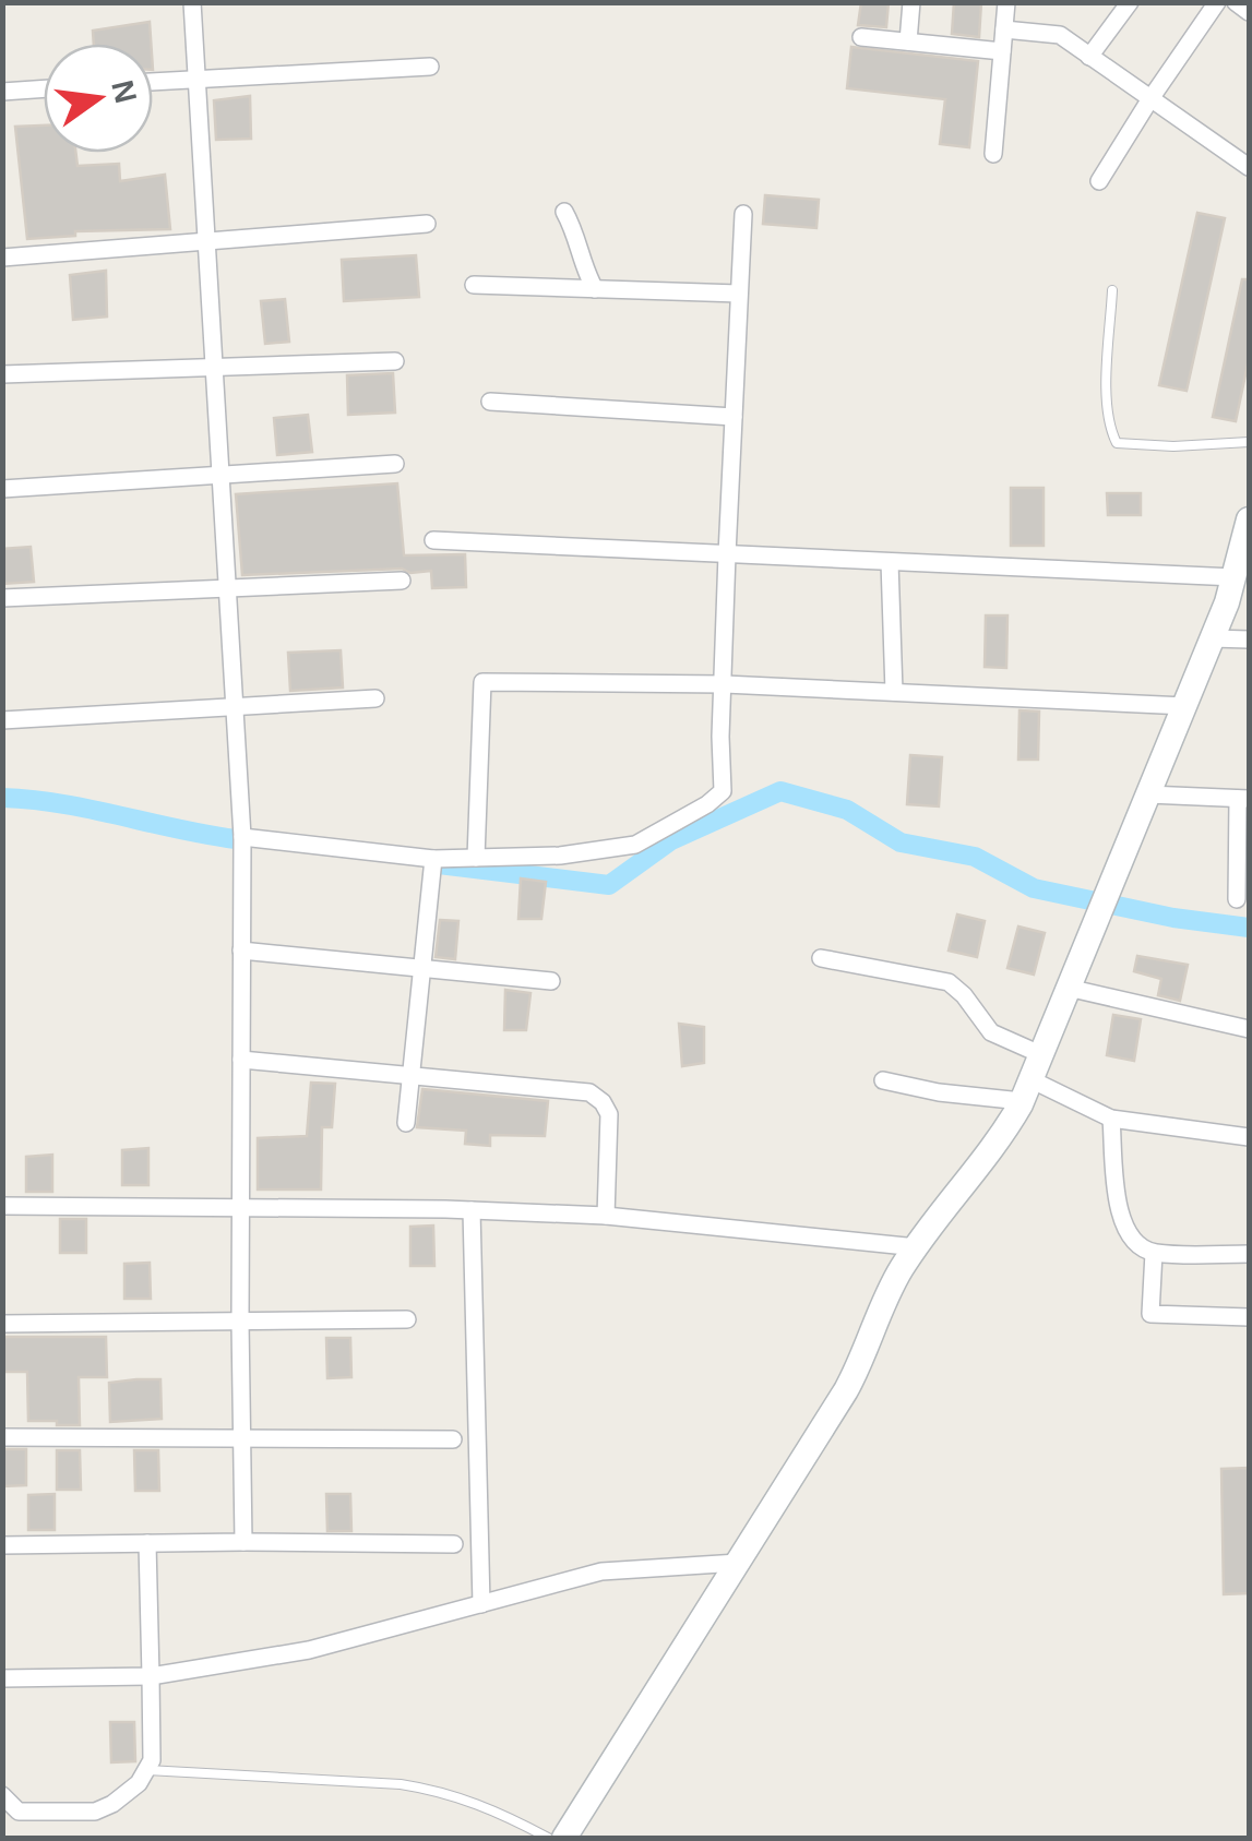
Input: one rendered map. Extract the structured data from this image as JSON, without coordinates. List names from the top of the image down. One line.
{"north":"right"}
